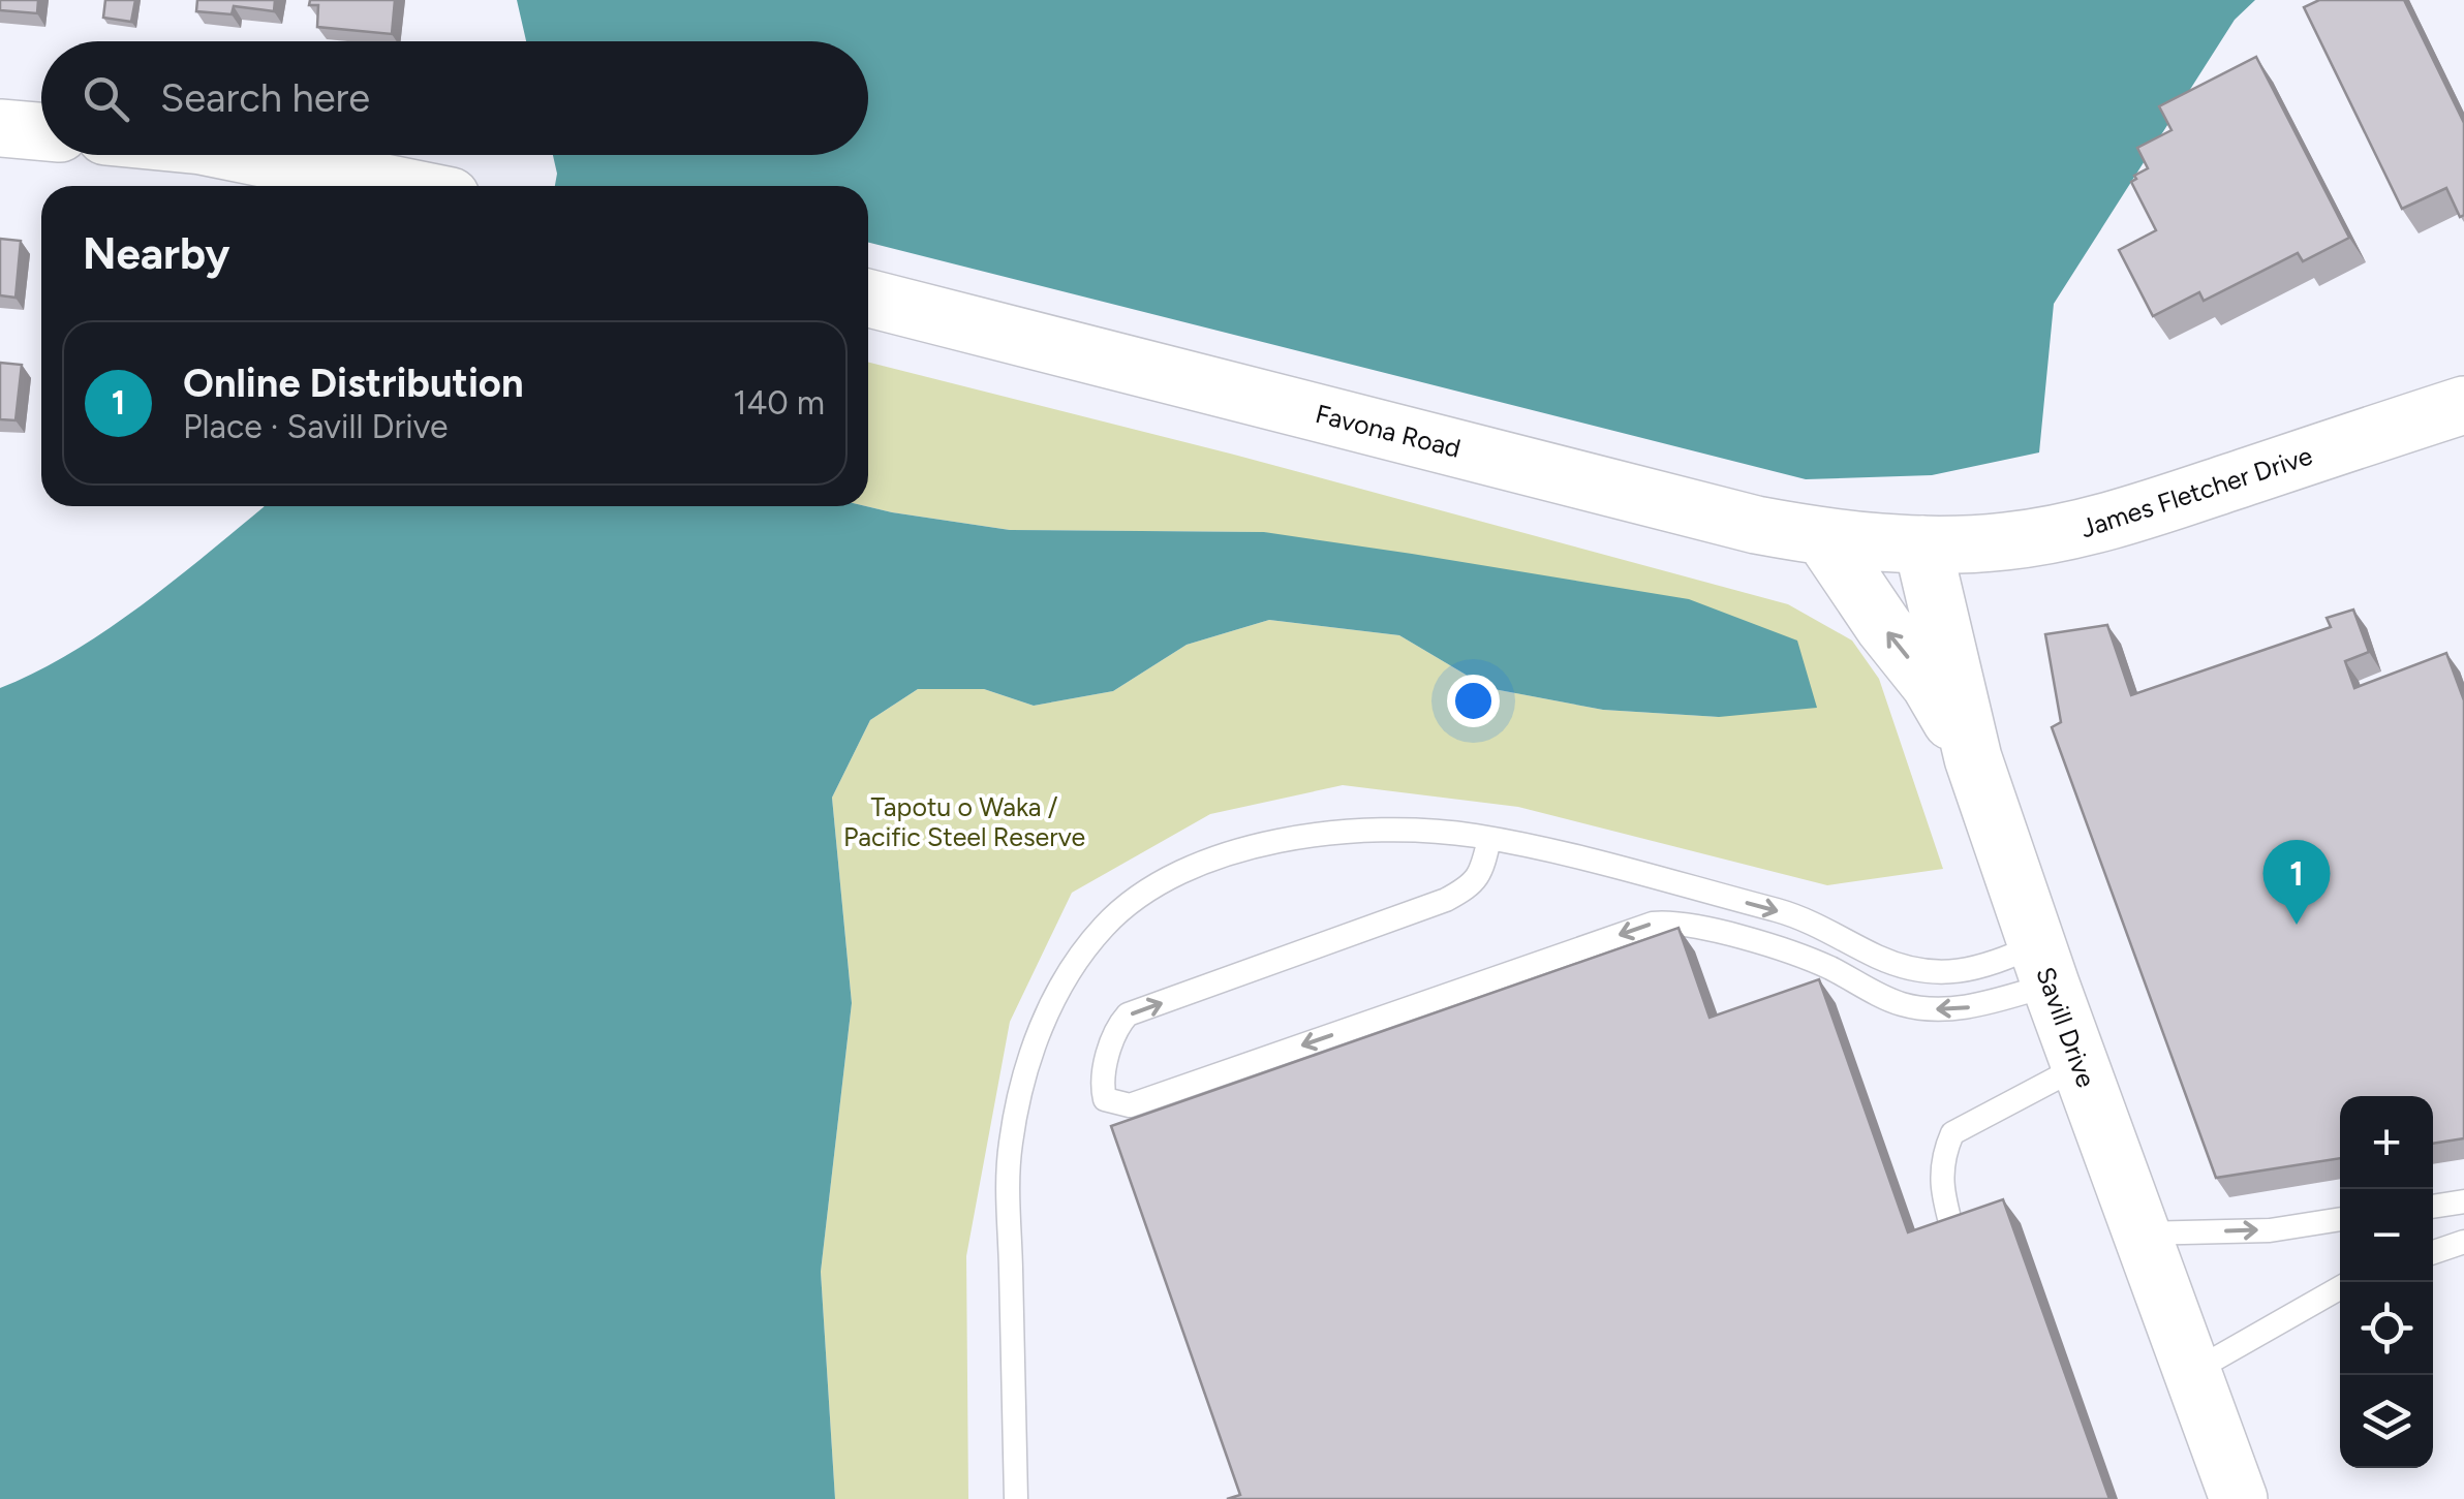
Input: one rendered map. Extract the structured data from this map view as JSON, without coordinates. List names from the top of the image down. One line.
{"streets":{"main road":["Favona Road","James Fletcher Drive","Savill Drive"]},"crossings":[["Favona Road","James Fletcher Drive"],["Favona Road","Savill Drive"],["James Fletcher Drive","Savill Drive"]],"parks":["Tapotu o Waka / Pacific Steel Reserve"],"page":{"search":"Search here","heading":"Nearby","list":[{"mark":"1","name":"Online Distribution","note":"Place · Savill Drive","value":"140 m"}],"pins":"1","map_buttons":["+","−"]}}
